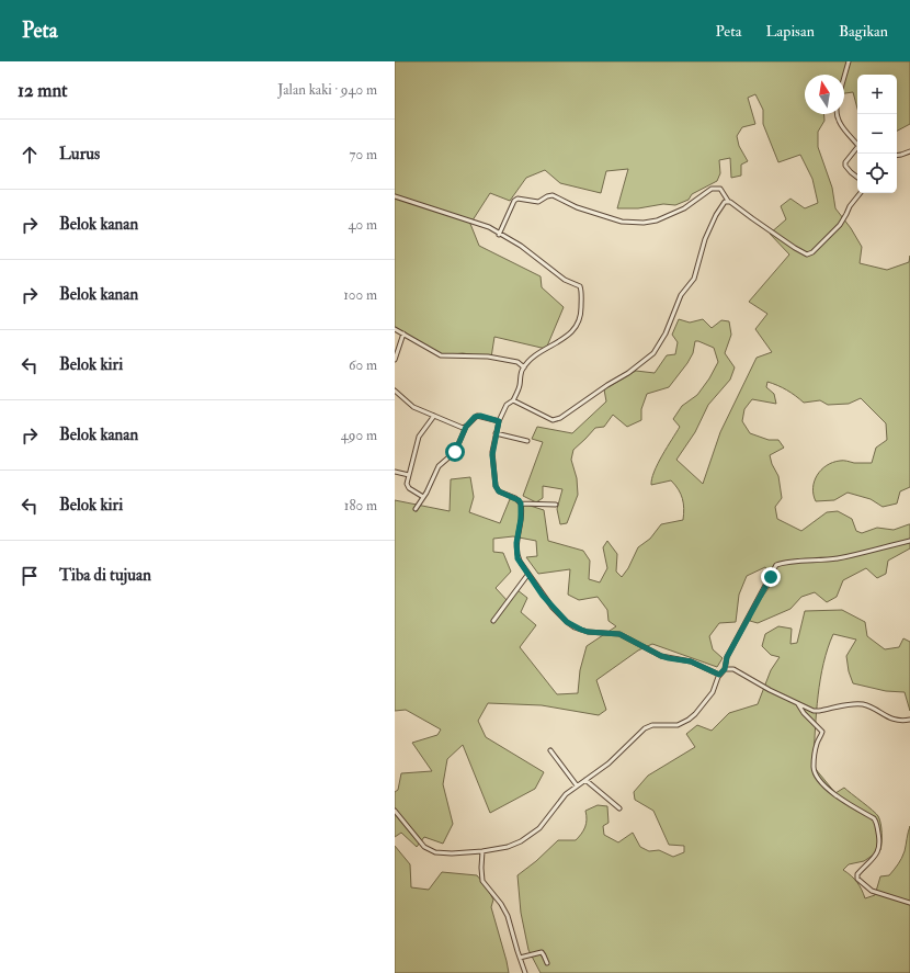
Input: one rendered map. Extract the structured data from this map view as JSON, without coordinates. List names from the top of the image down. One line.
{"north":"top","page":{"header":"Peta","nav":["Peta","Lapisan","Bagikan"],"heading":["12 mnt","Jalan kaki · 940 m"],"map_buttons":["+","−"],"list":[["Lurus","70 m"],["Belok kanan","40 m"],["Belok kanan","100 m"],["Belok kiri","60 m"],["Belok kanan","490 m"],["Belok kiri","180 m"],"Tiba di tujuan"]}}
